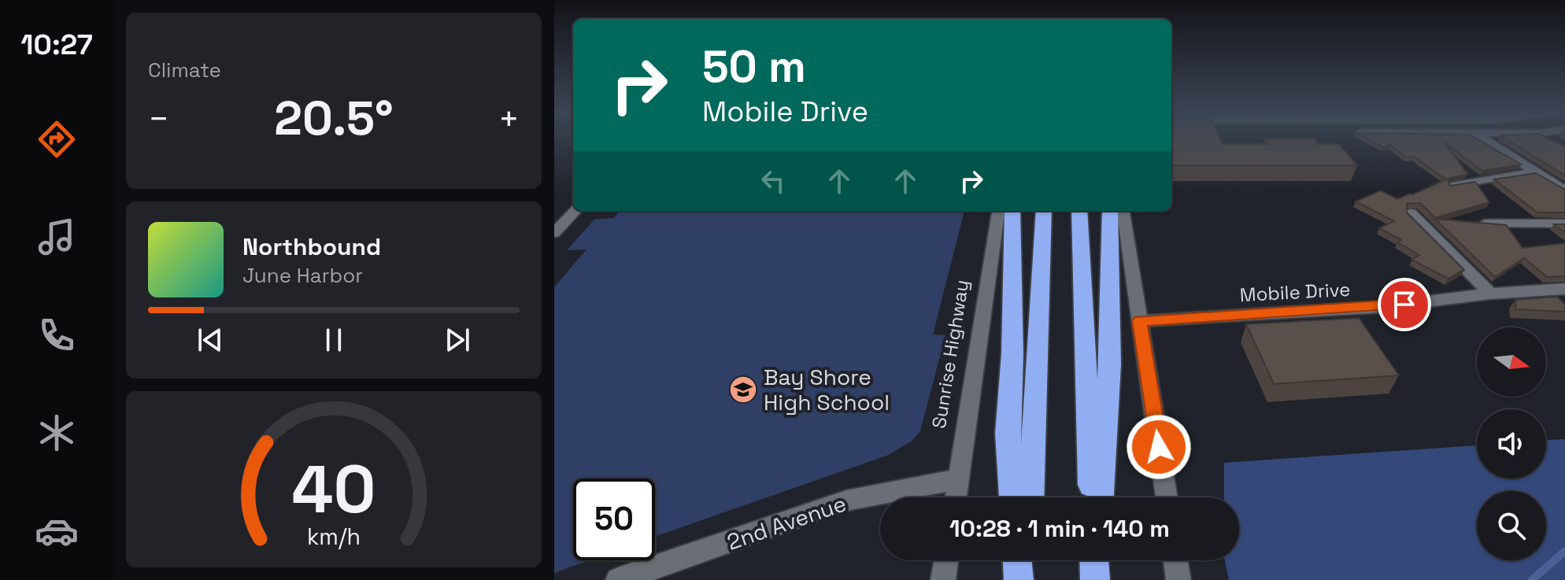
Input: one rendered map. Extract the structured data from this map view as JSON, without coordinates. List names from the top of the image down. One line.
{"streets":{"street":["Mobile Drive","Sunrise Highway","2nd Avenue"]},"crossings":[["Sunrise Highway","2nd Avenue"]],"places":{"school or university":["Bay Shore High School"]},"north":"right","page":{"tabs":"10:27","tile":"Climate","turn":["50 m","Mobile Drive"],"heat":["−","20.5°","+"],"song":["Northbound","June Harbor"],"limit":"50","trip":"10:28 · 1 min · 140 m","gauge":["40","km/h"]}}
